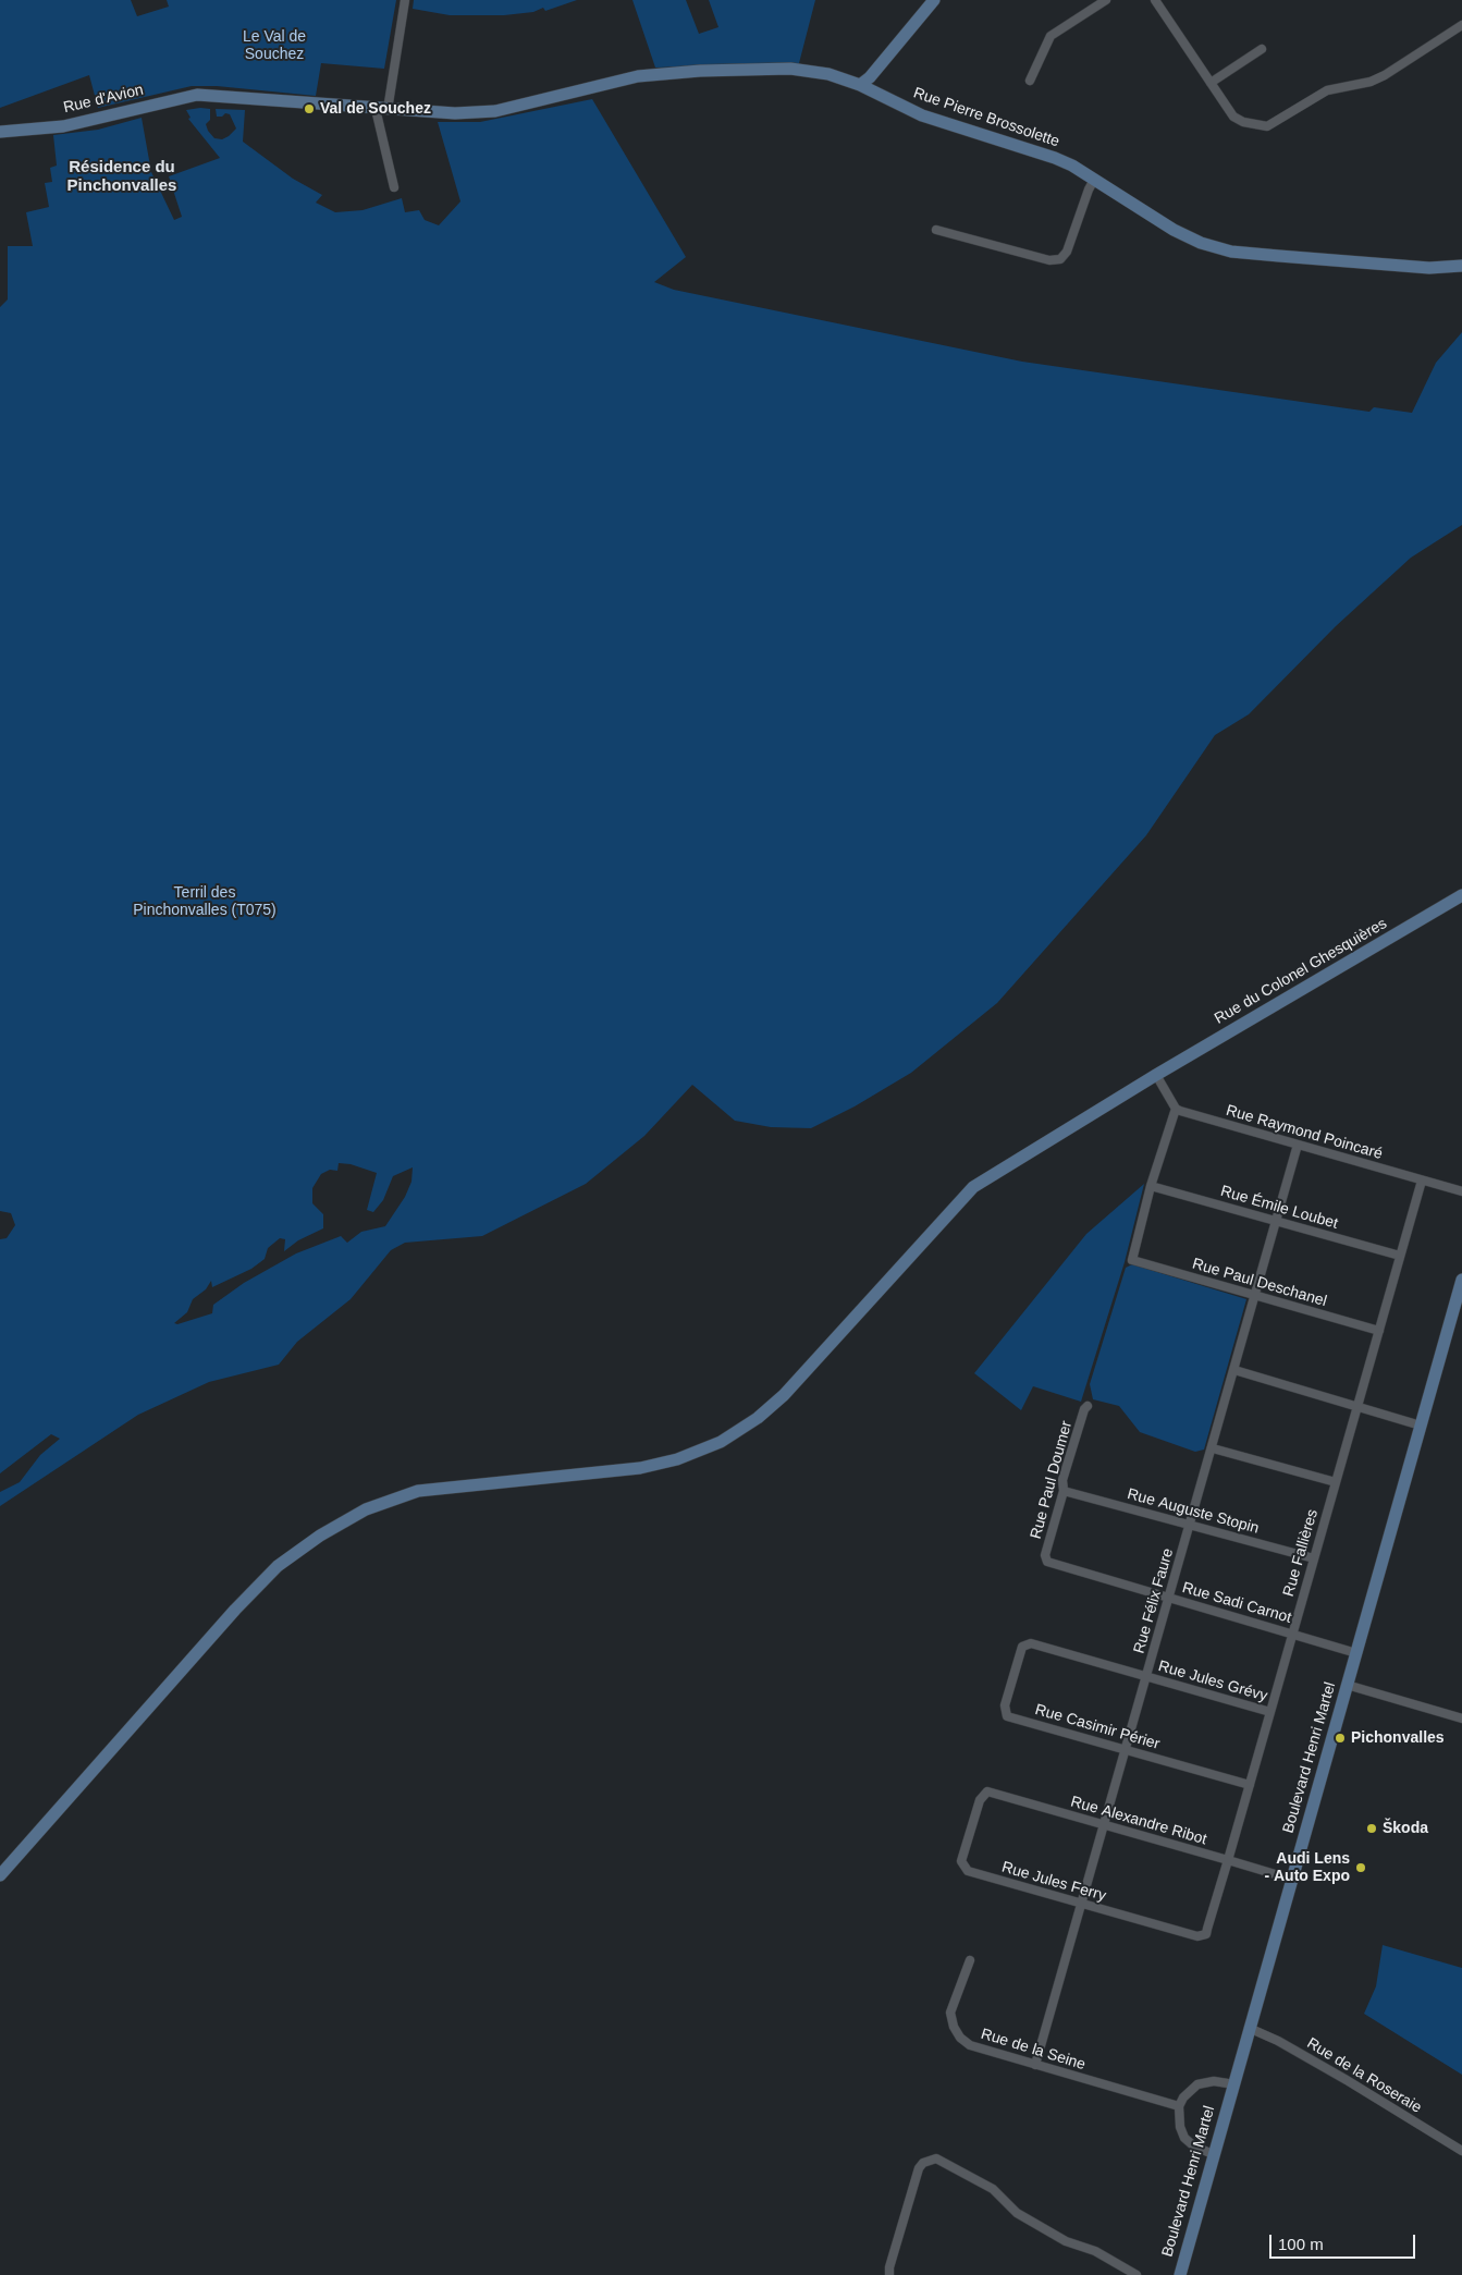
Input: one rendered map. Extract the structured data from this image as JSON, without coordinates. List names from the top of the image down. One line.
{"streets":{"street":["Rue d'Avion","Rue Pierre Brossolette","Rue du Colonel Ghesquières","Rue Raymond Poincaré","Rue Émile Loubet","Rue Paul Deschanel","Rue Paul Doumer","Rue Auguste Stopin","Rue Fallières","Rue Félix Faure","Rue Sadi Carnot","Rue Jules Grévy","Rue Casimir Périer","Boulevard Henri Martel","Rue Alexandre Ribot","Rue Jules Ferry","Rue de la Seine","Rue de la Roseraie"]},"crossings":[["Rue d'Avion","Rue Pierre Brossolette"],["Rue Raymond Poincaré","Rue Fallières"],["Rue Raymond Poincaré","Rue Félix Faure"],["Rue Émile Loubet","Rue Paul Deschanel"],["Rue Émile Loubet","Rue Fallières"],["Rue Émile Loubet","Rue Félix Faure"],["Rue Paul Deschanel","Rue Fallières"],["Rue Paul Deschanel","Rue Félix Faure"],["Rue Paul Doumer","Rue Auguste Stopin"],["Rue Paul Doumer","Rue Sadi Carnot"],["Rue Auguste Stopin","Rue Fallières"],["Rue Auguste Stopin","Rue Félix Faure"],["Rue Fallières","Rue Sadi Carnot"],["Rue Fallières","Rue Jules Grévy"],["Rue Fallières","Rue Casimir Périer"],["Rue Fallières","Rue Alexandre Ribot"],["Rue Fallières","Rue Jules Ferry"],["Rue Félix Faure","Rue Sadi Carnot"],["Rue Félix Faure","Rue Jules Grévy"],["Rue Félix Faure","Rue Casimir Périer"],["Rue Félix Faure","Rue Alexandre Ribot"],["Rue Félix Faure","Rue Jules Ferry"],["Rue Félix Faure","Rue de la Seine"],["Rue Sadi Carnot","Boulevard Henri Martel"],["Rue Jules Grévy","Rue Casimir Périer"],["Boulevard Henri Martel","Rue Alexandre Ribot"],["Boulevard Henri Martel","Rue de la Roseraie"],["Rue Alexandre Ribot","Rue Jules Ferry"]],"districts":["Résidence du Pinchonvalles"],"parks":["Le Val de Souchez","Terril des Pinchonvalles (T075)"],"places":["Val de Souchez","Pichonvalles","Škoda","Audi Lens - Auto Expo"],"scale_bar":"100 m"}
